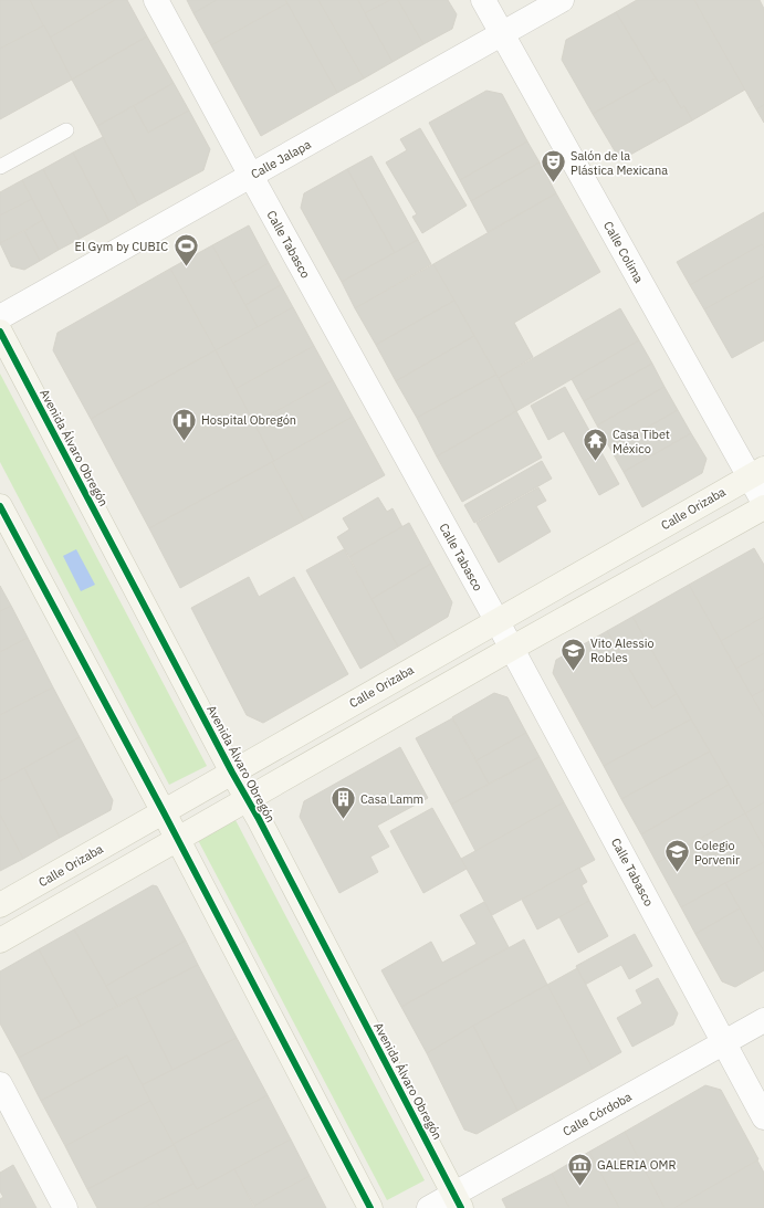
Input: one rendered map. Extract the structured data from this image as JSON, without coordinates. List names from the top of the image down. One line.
{"streets":{"main road":["Avenida Álvaro Obregón","Calle Orizaba"],"street":["Calle Jalapa","Calle Tabasco","Calle Colima","Calle Córdoba"]},"crossings":[["Calle Jalapa","Calle Tabasco"],["Calle Jalapa","Calle Colima"],["Calle Tabasco","Calle Orizaba"],["Calle Tabasco","Calle Córdoba"],["Calle Colima","Calle Orizaba"],["Avenida Álvaro Obregón","Calle Orizaba"],["Avenida Álvaro Obregón","Calle Córdoba"]],"places":{"theatre":["Salón de la Plástica Mexicana"],"sports":["El Gym by CUBIC"],"hospital":["Hospital Obregón"],"temple":["Casa Tibet México"],"school or university":["Vito Alessio Robles","Colegio Porvenir"],"building":["Casa Lamm"],"museum":["GALERIA OMR"]}}
